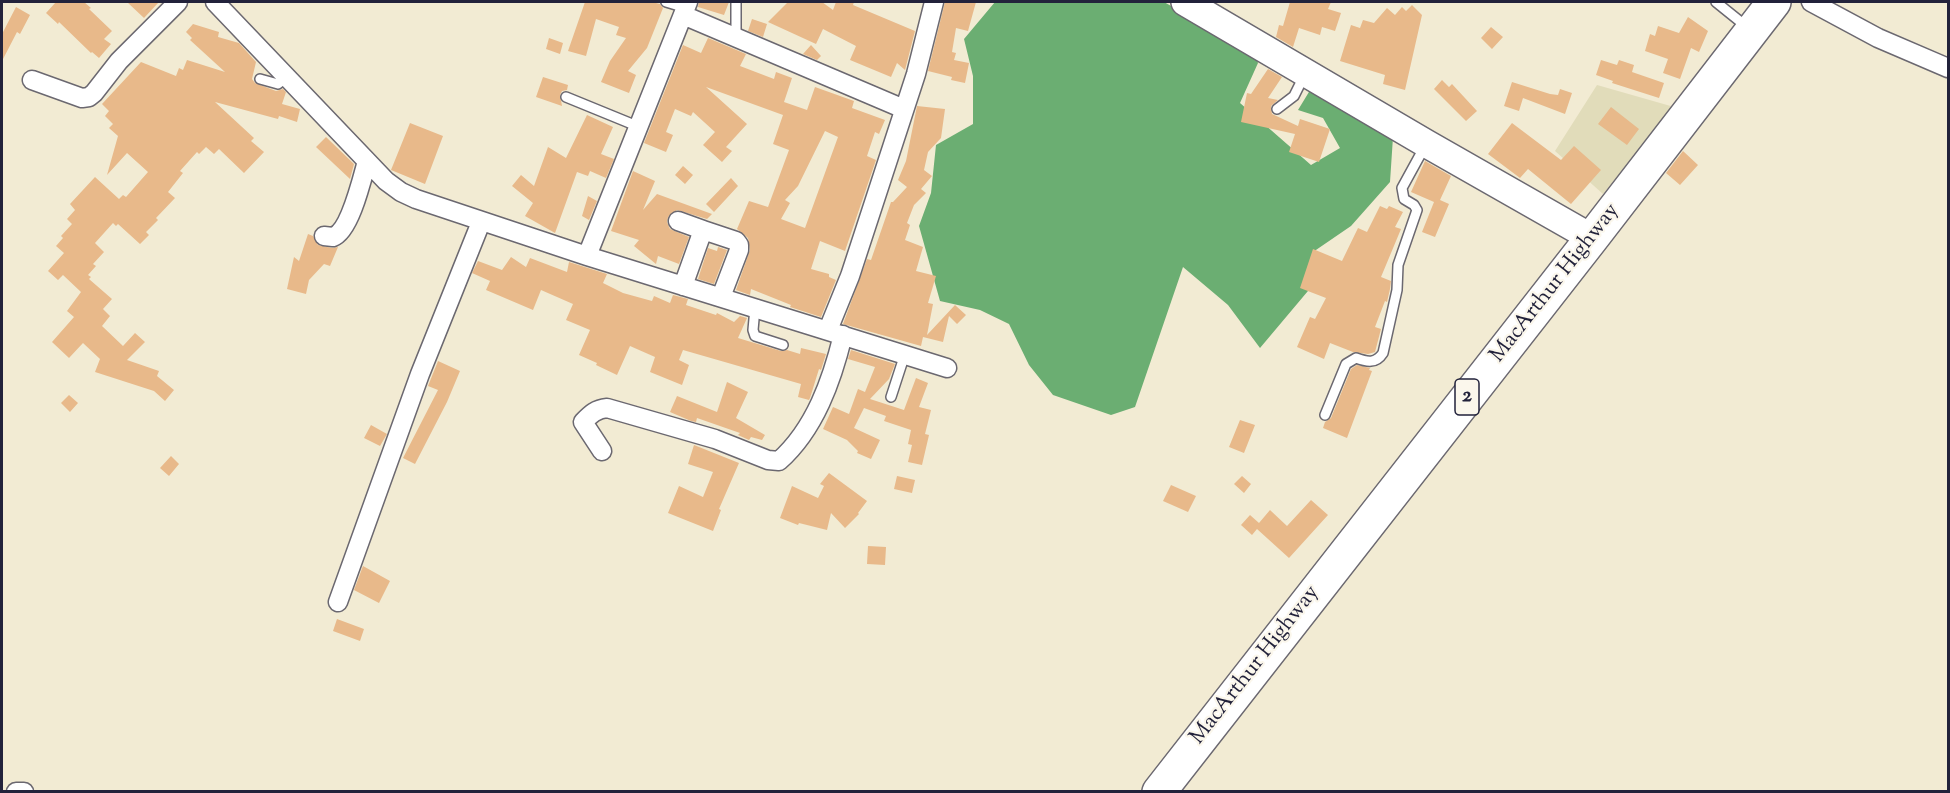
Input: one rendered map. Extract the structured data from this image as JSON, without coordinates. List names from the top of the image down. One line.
{"streets":{"highway":["MacArthur Highway","2"]}}
